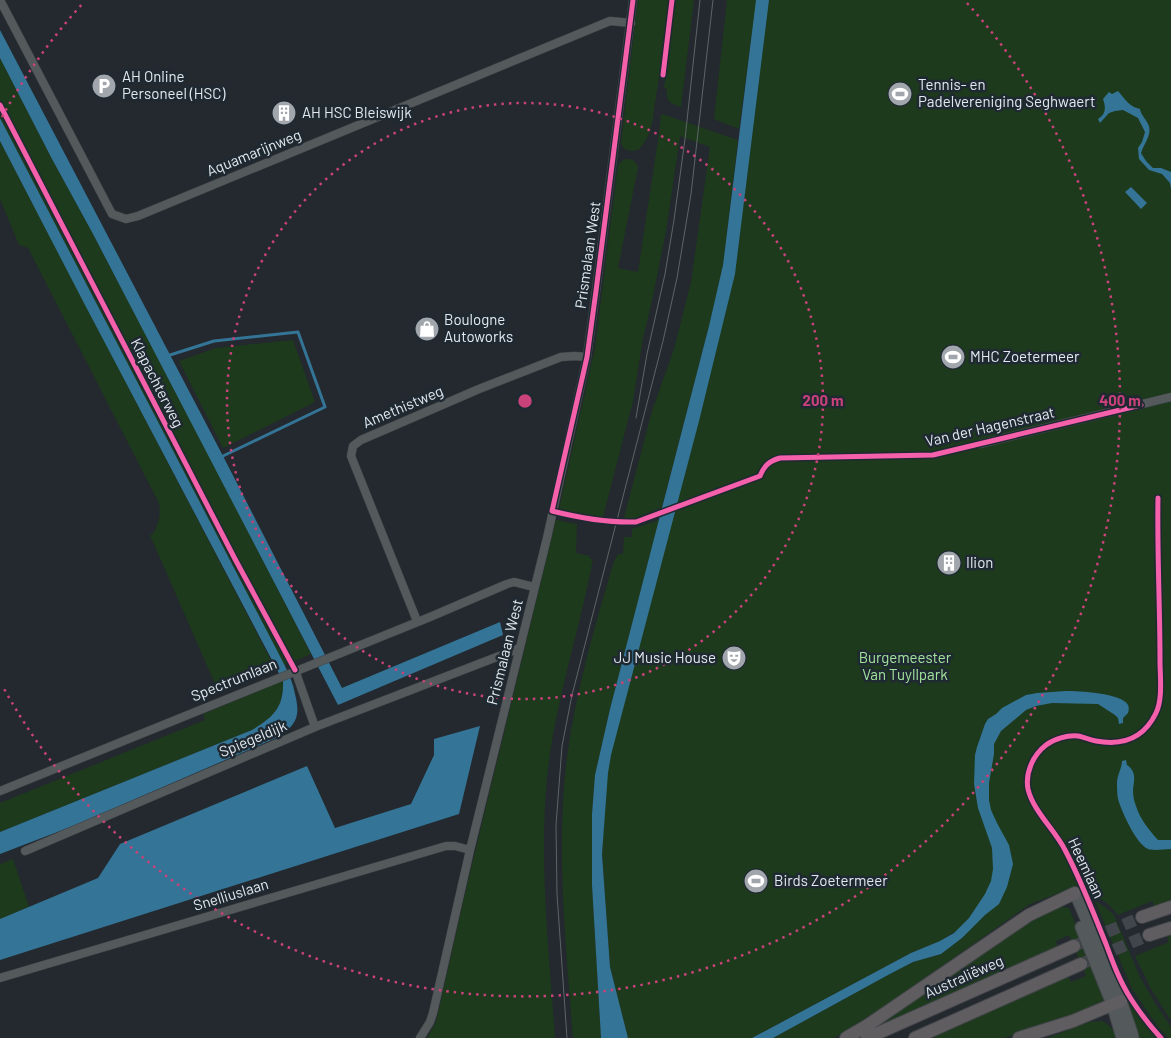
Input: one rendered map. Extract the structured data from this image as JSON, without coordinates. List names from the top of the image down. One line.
{"streets":{"main road":["Australiëweg"],"street":["Aquamarijnweg","Prismalaan West","Amethistweg","Van der Hagenstraat","Spectrumlaan","Spiegeldijk","Heemlaan","Snelliuslaan"],"cycle path":["Klapachterweg"]},"crossings":[["Aquamarijnweg","Prismalaan West"],["Prismalaan West","Amethistweg"],["Prismalaan West","Spectrumlaan"],["Prismalaan West","Spiegeldijk"],["Prismalaan West","Snelliuslaan"],["Amethistweg","Spectrumlaan"]],"parks":["Burgemeester Van Tuyllpark"],"places":{"parking":["AH Online Personeel (HSC)"],"sports":["Tennis- en Padelvereniging Seghwaert","MHC Zoetermeer","Birds Zoetermeer"],"building":["AH HSC Bleiswijk","Ilion"],"shop":["Boulogne Autoworks"],"theatre":["JJ Music House"]},"rings":["200 m","400 m"]}
